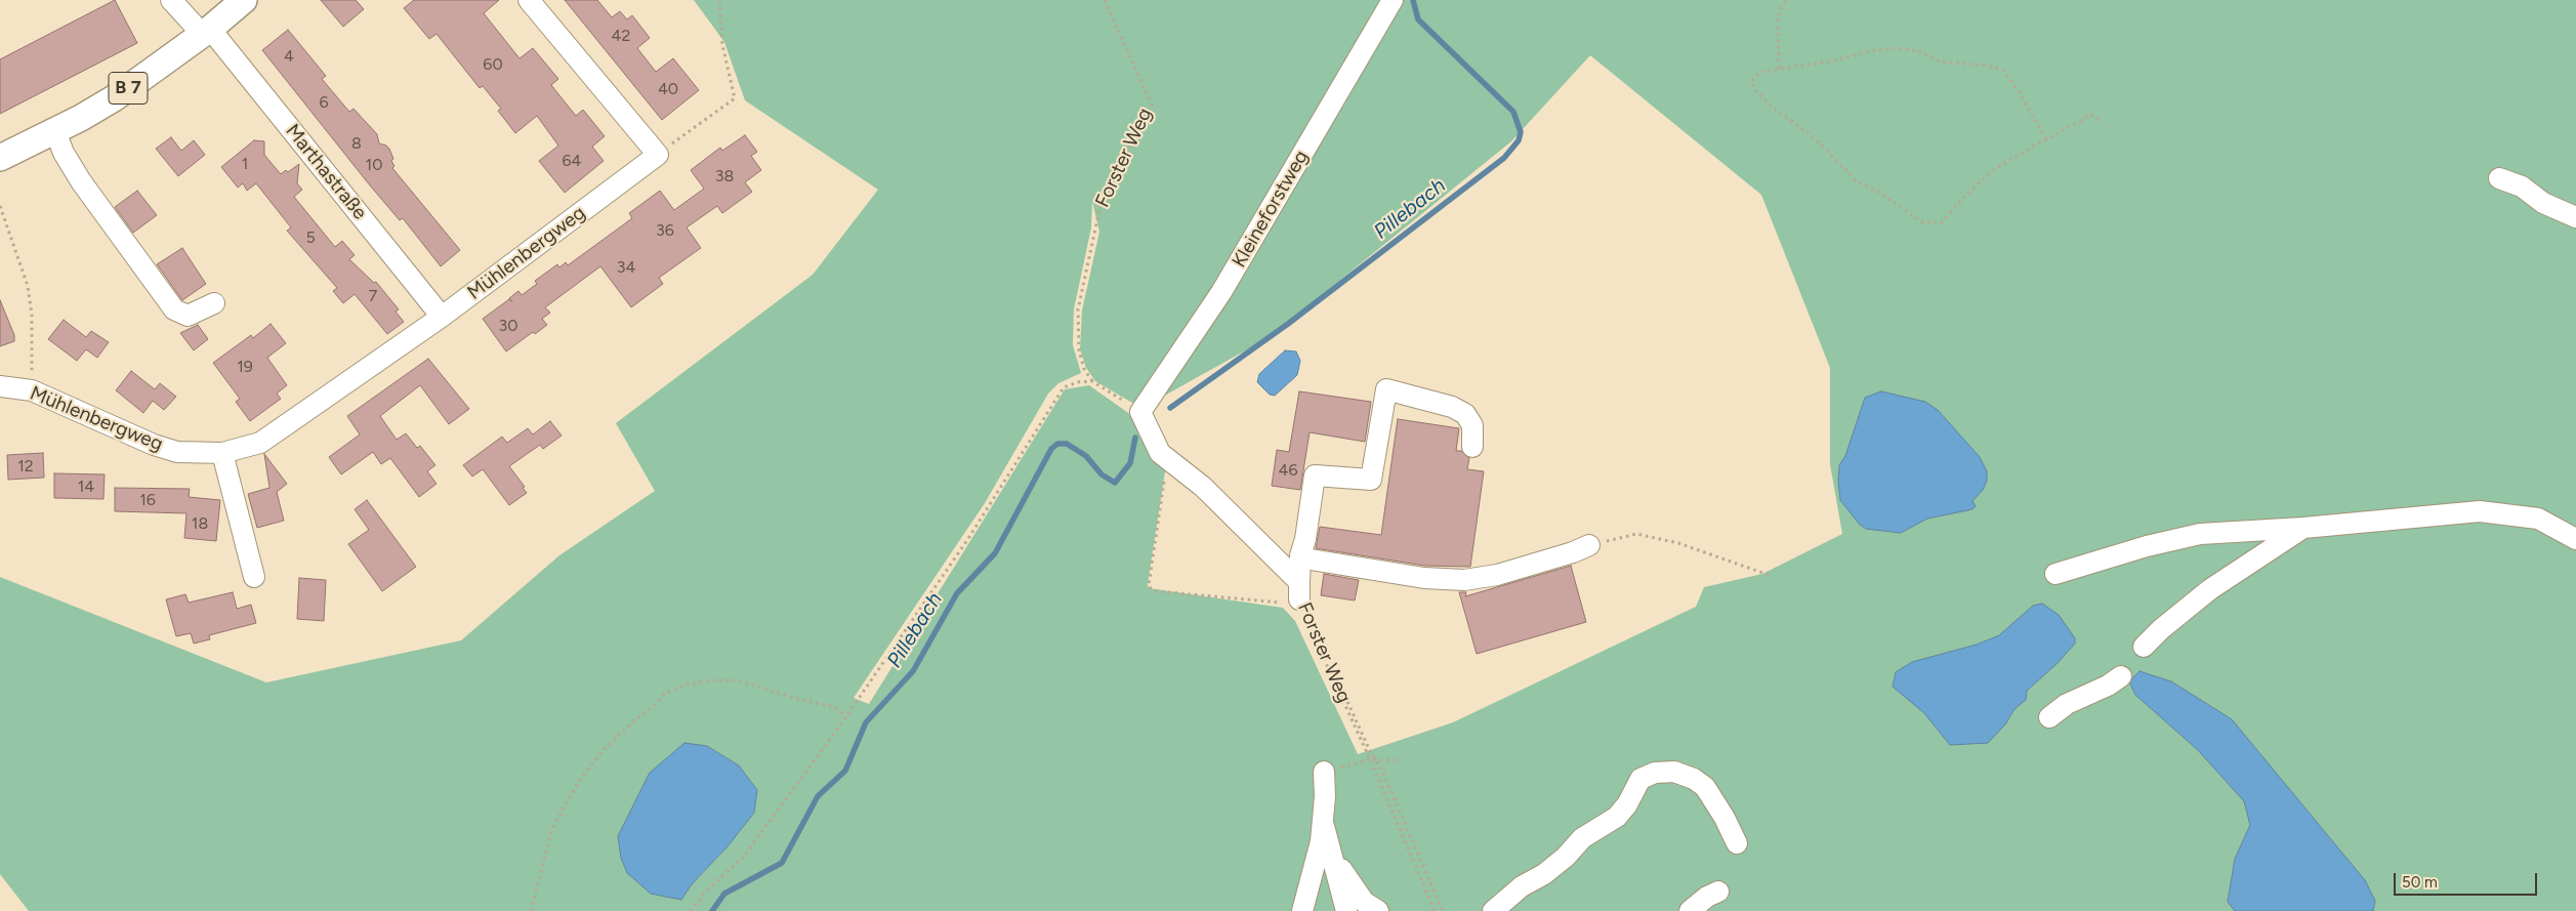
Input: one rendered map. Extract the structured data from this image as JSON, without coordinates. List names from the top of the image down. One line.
{"streets":{"main road":["B 7"],"street":["Forster Weg","Marthastraße","Kleineforstweg","Mühlenbergweg"]},"crossings":[["B 7","Marthastraße"],["Forster Weg","Kleineforstweg"],["Marthastraße","Mühlenbergweg"]],"water":["Pillebach"],"house_numbers":["42","4","60","40","6","8","64","1","10","38","36","5","34","7","30","19","12","46","14","16","18"],"scale_bar":"50 m"}
